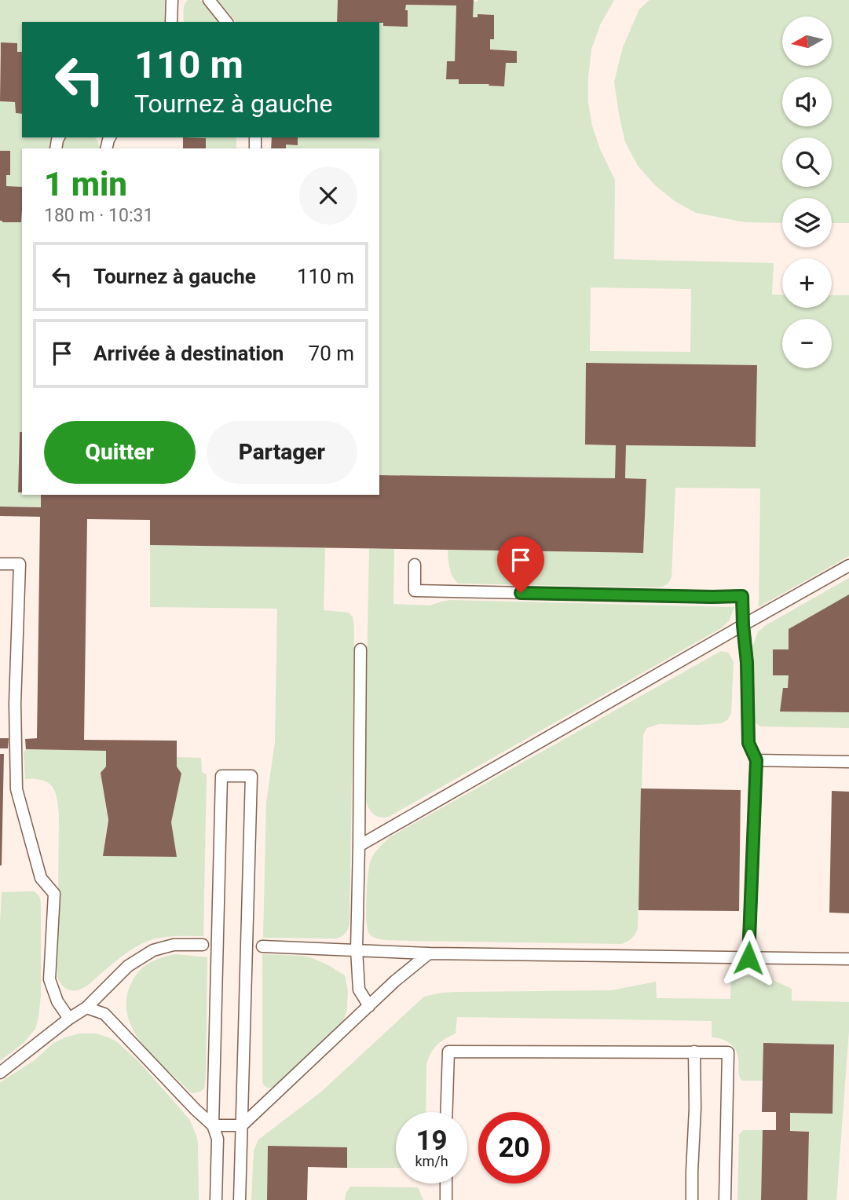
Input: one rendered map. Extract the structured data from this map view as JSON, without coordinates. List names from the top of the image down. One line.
{"north":"left","page":{"map_buttons":["+","−"],"turn":["110 m","Tournez à gauche"],"heading":["1 min","180 m · 10:31"],"list":[{"name":"Tournez à gauche","value":"110 m"},{"name":"Arrivée à destination","value":"70 m"}],"buttons":["Quitter","Partager"],"speed":"19 km/h","limit":"20"}}
